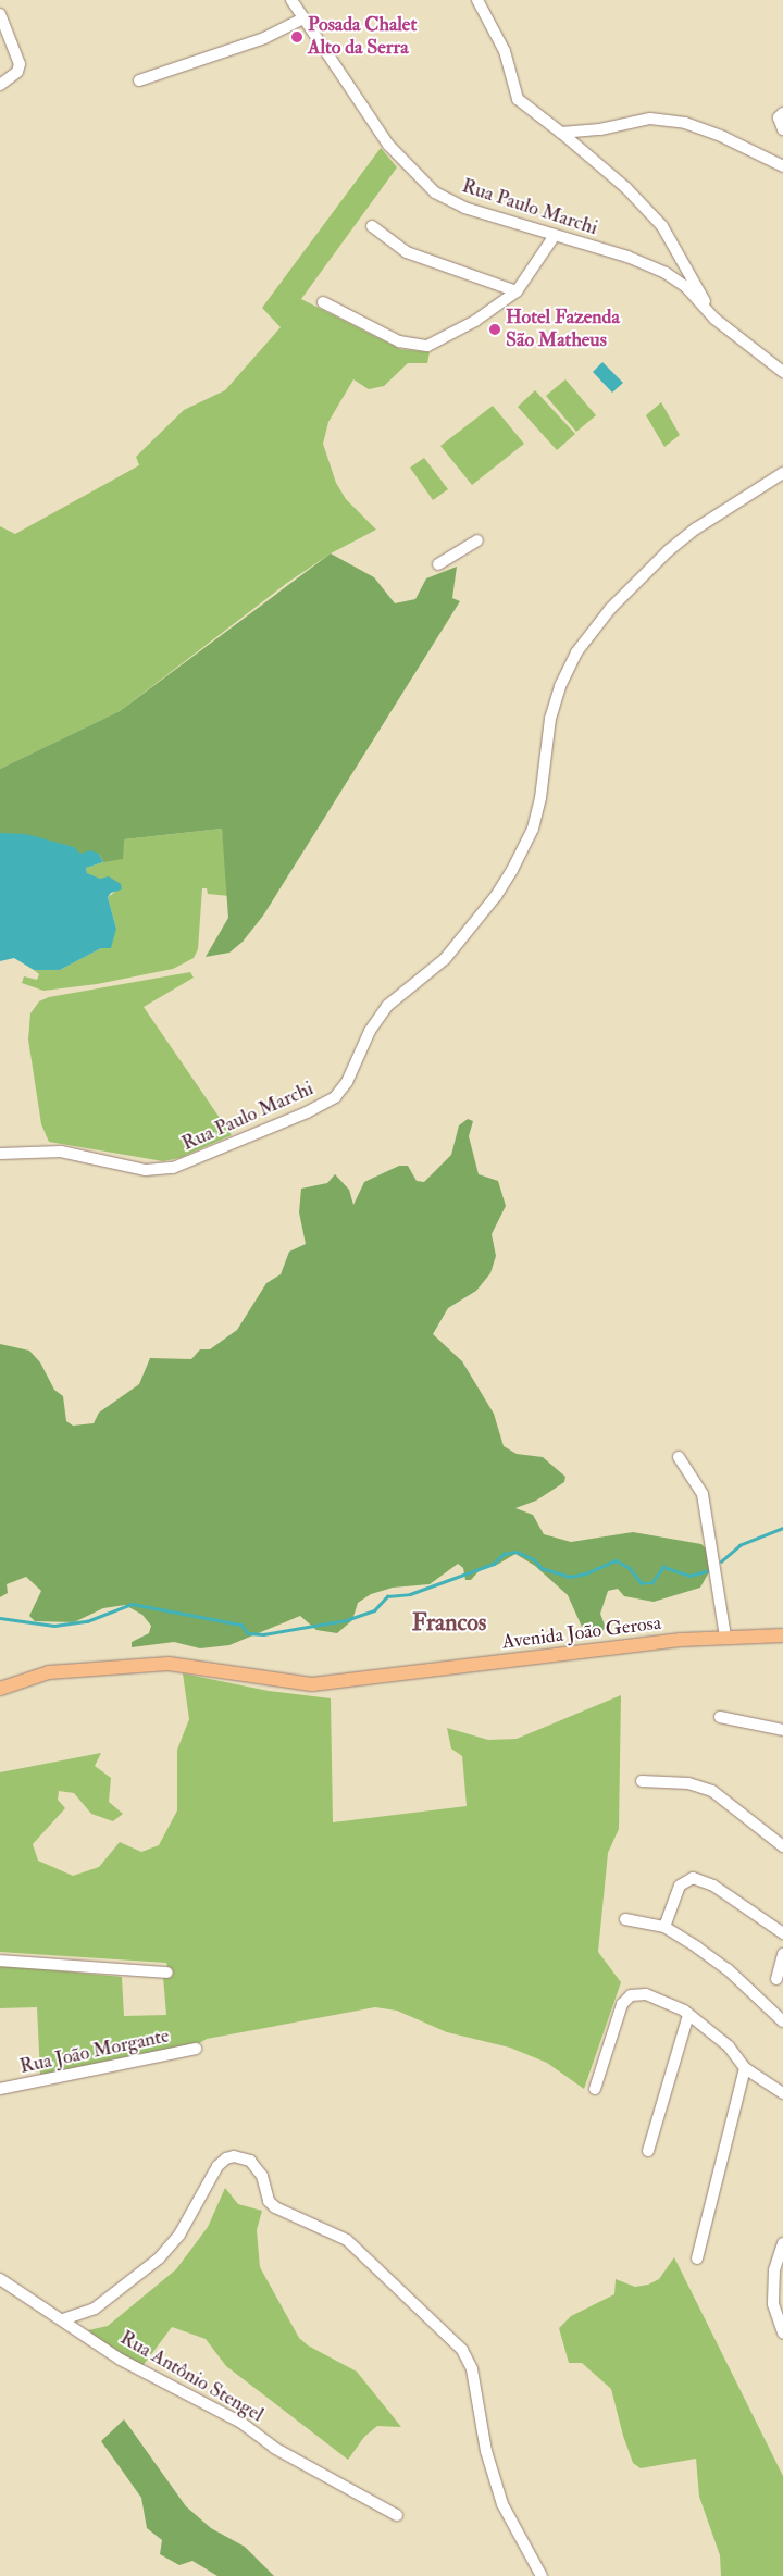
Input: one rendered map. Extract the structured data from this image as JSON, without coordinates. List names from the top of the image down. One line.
{"streets":{"main road":["Avenida João Gerosa"],"street":["Rua Paulo Marchi","Rua João Morgante","Rua Antônio Stengel"]},"districts":["Francos"],"places":["Posada Chalet Alto da Serra","Hotel Fazenda São Matheus"]}
